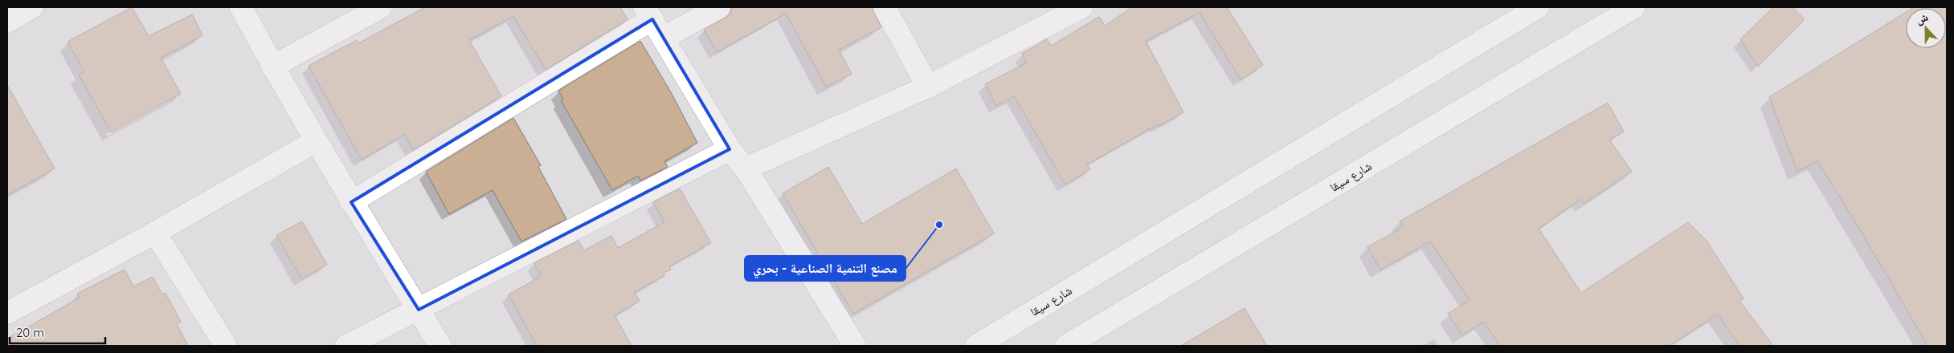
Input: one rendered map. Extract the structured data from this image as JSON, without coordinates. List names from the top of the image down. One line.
{"streets":{"street":["شارع سيقا"]},"places":["مصنع التنمية الصناعية - بحري"],"scale_bar":"20 m","north":"top"}
